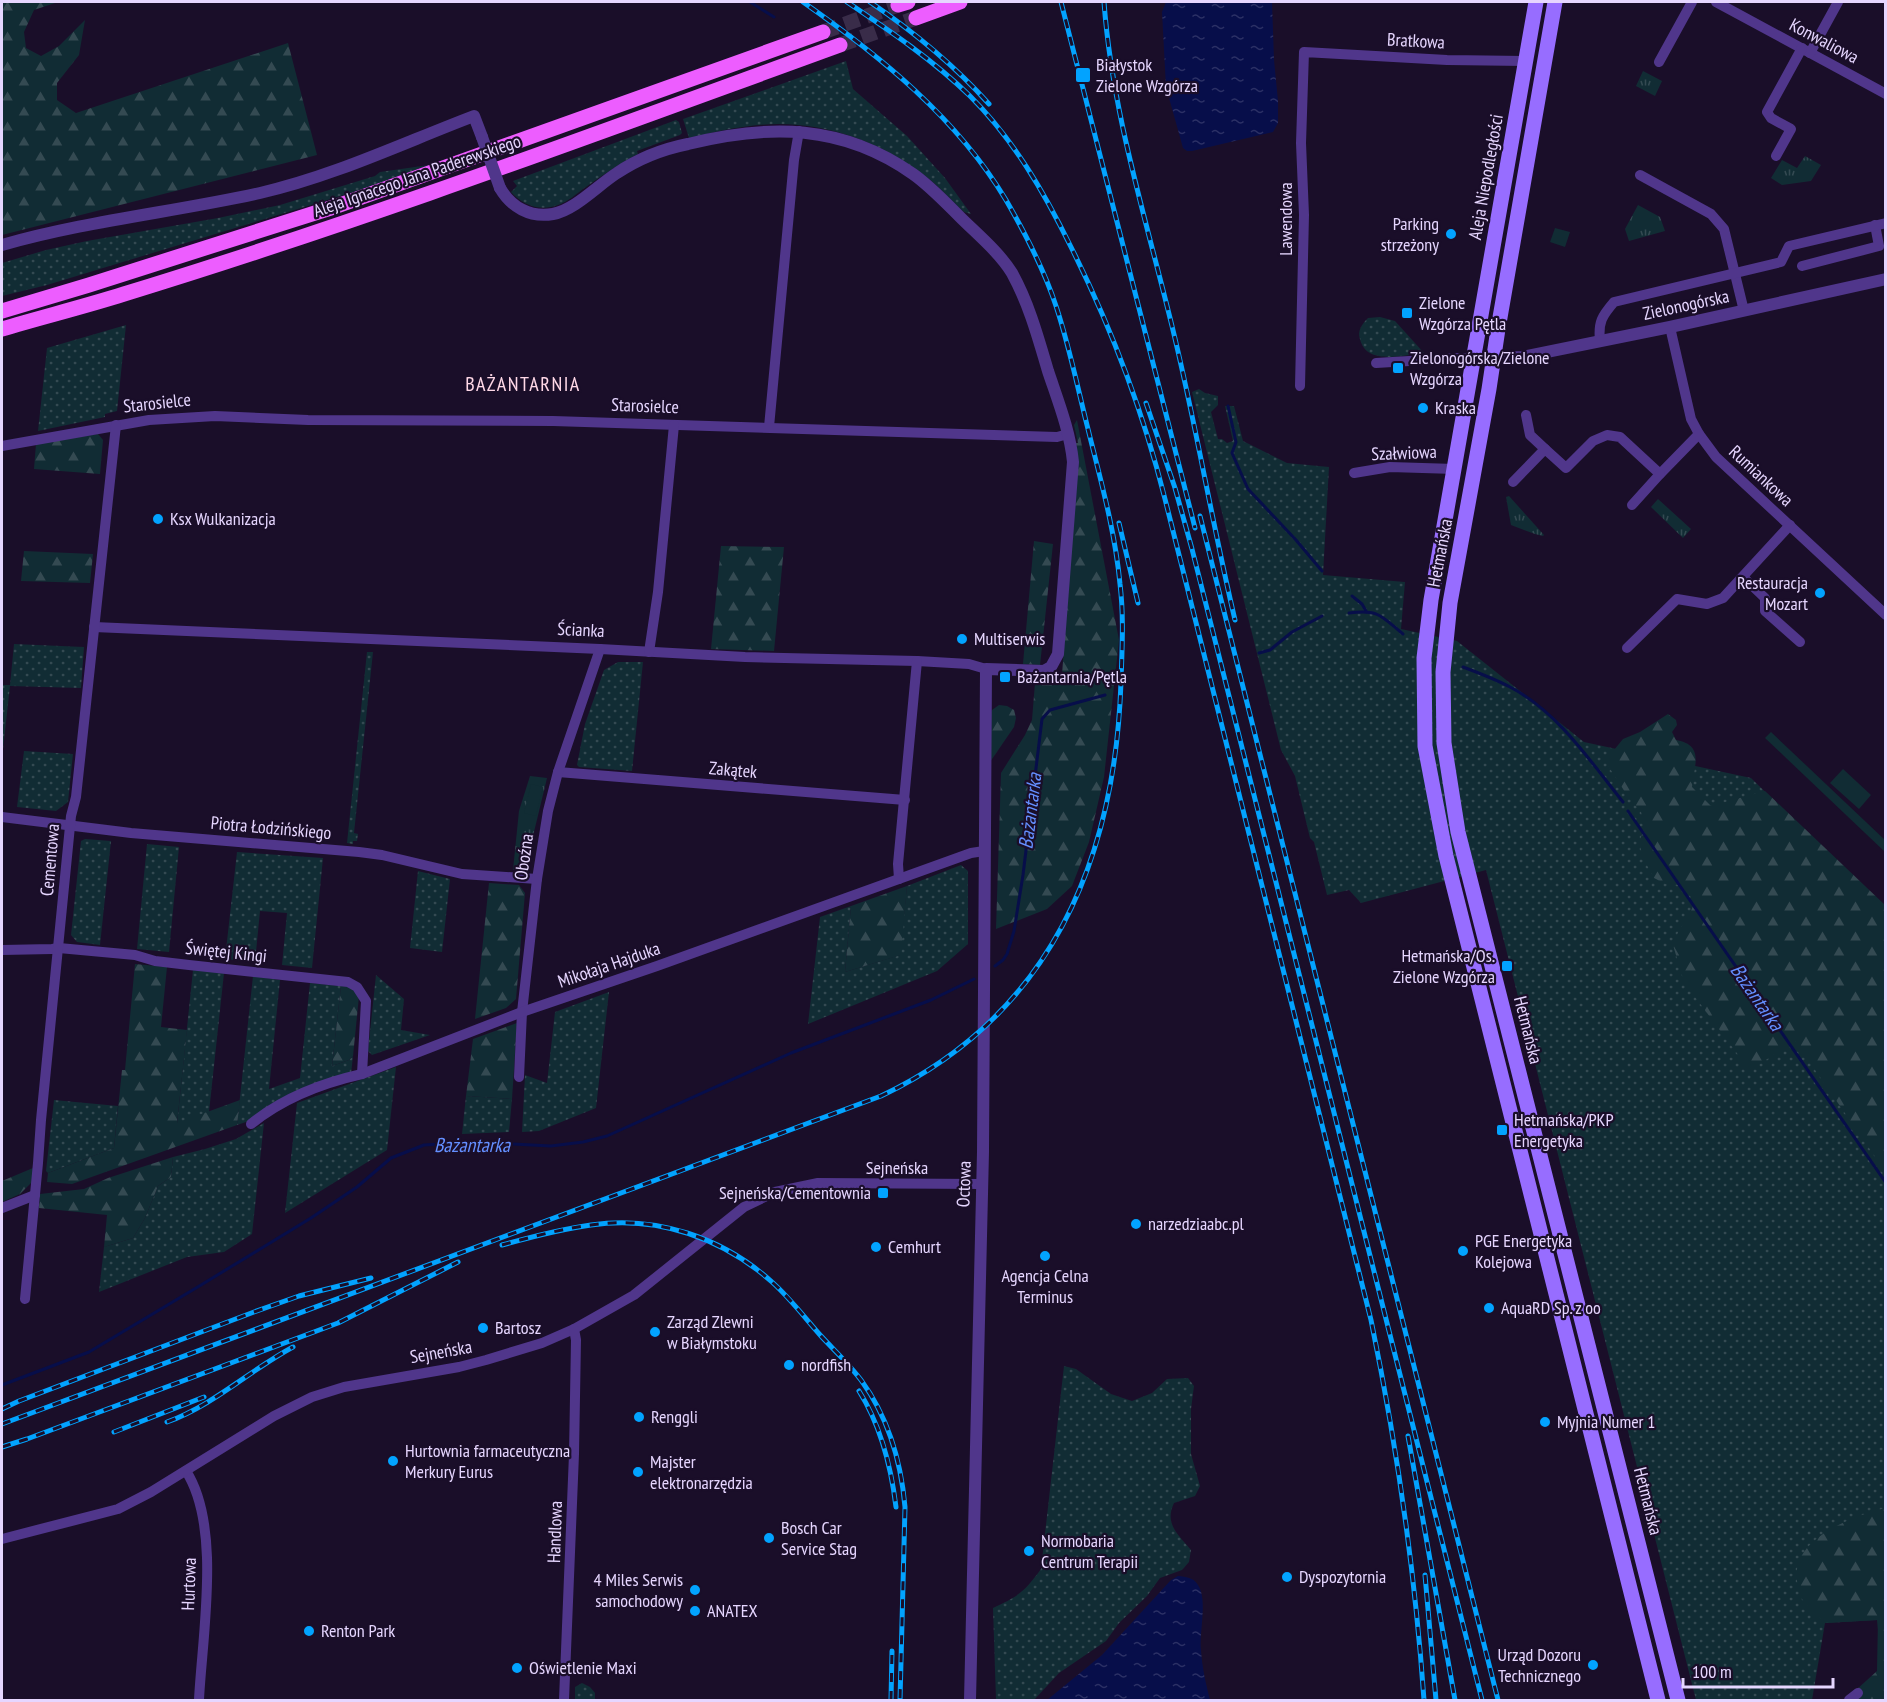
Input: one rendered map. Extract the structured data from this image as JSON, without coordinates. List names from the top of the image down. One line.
{"streets":{"main road":["Aleja Ignacego Jana Paderewskiego","Aleja Niepodległości","Hetmańska"],"street":["Bratkowa","Konwaliowa","Lawendowa","Zielonogórska","Starosielce","Szałwiowa","Rumiankowa","Ścianka","Zakątek","Piotra Łodzińskiego","Oboźna","Cementowa","Świętej Kingi","Mikołaja Hajduka","Sejneńska","Octowa","Handlowa","Hurtowa"]},"crossings":[["Bratkowa","Aleja Niepodległości"],["Bratkowa","Lawendowa"],["Aleja Niepodległości","Zielonogórska"],["Aleja Niepodległości","Hetmańska"],["Zielonogórska","Rumiankowa"],["Zielonogórska","Hetmańska"],["Starosielce","Ścianka"],["Starosielce","Cementowa"],["Szałwiowa","Hetmańska"],["Ścianka","Oboźna"],["Ścianka","Cementowa"],["Ścianka","Octowa"],["Zakątek","Oboźna"],["Piotra Łodzińskiego","Oboźna"],["Piotra Łodzińskiego","Cementowa"],["Oboźna","Mikołaja Hajduka"],["Cementowa","Świętej Kingi"],["Świętej Kingi","Mikołaja Hajduka"],["Mikołaja Hajduka","Octowa"],["Sejneńska","Octowa"],["Sejneńska","Handlowa"],["Sejneńska","Hurtowa"]],"districts":["BAŻANTARNIA"],"water":["Bażantarka"],"places":{"transit":["Białystok Zielone Wzgórza","Zielone Wzgórza Pętla","Zielonogórska/Zielone Wzgórza","Bażantarnia/Pętla","Hetmańska/Os. Zielone Wzgórza","Hetmańska/PKP Energetyka","Sejneńska/Cementownia"],"other":["Parking strzeżony","Kraska","Ksx Wulkanizacja","Restauracja Mozart","Multiserwis","narzedziaabc.pl","Cemhurt","PGE Energetyka Kolejowa","Agencja Celna Terminus","AquaRD Sp. z oo","Bartosz","Zarząd Zlewni w Białymstoku","nordfish","Renggli","Myjnia Numer 1","Hurtownia farmaceutyczna Merkury Eurus","Majster elektronarzędzia","Bosch Car Service Stag","Normobaria Centrum Terapii","Dyspozytornia","4 Miles Serwis samochodowy","ANATEX","Renton Park","Urząd Dozoru Technicznego","Oświetlenie Maxi"]},"scale_bar":"100 m"}
